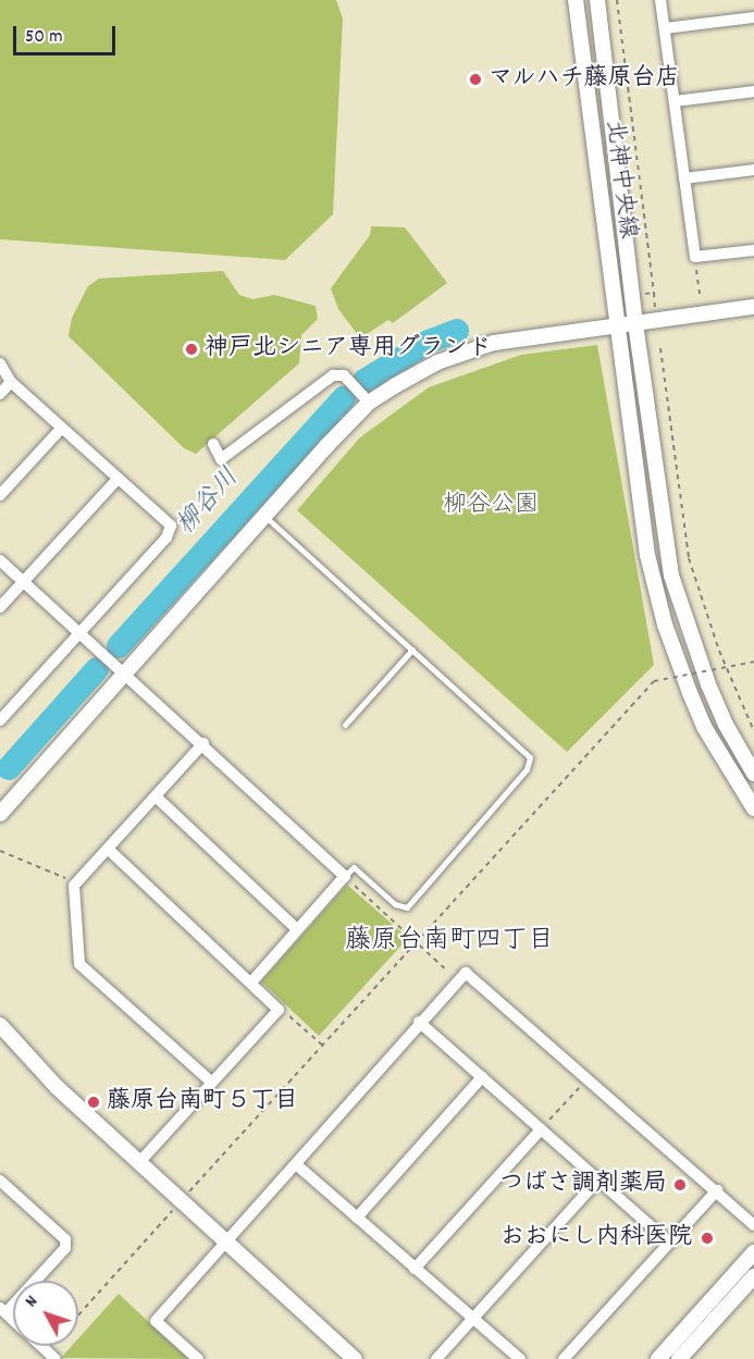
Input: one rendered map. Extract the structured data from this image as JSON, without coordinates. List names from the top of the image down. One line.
{"streets":{"street":["北神中央線"]},"districts":["藤原台南町四丁目"],"water":["柳谷川"],"parks":["柳谷公園"],"places":["マルハチ藤原台店","神戸北シニア専用グランド","藤原台南町５丁目","つばさ調剤薬局","おおにし内科医院"],"scale_bar":"50 m","north":"top left"}
